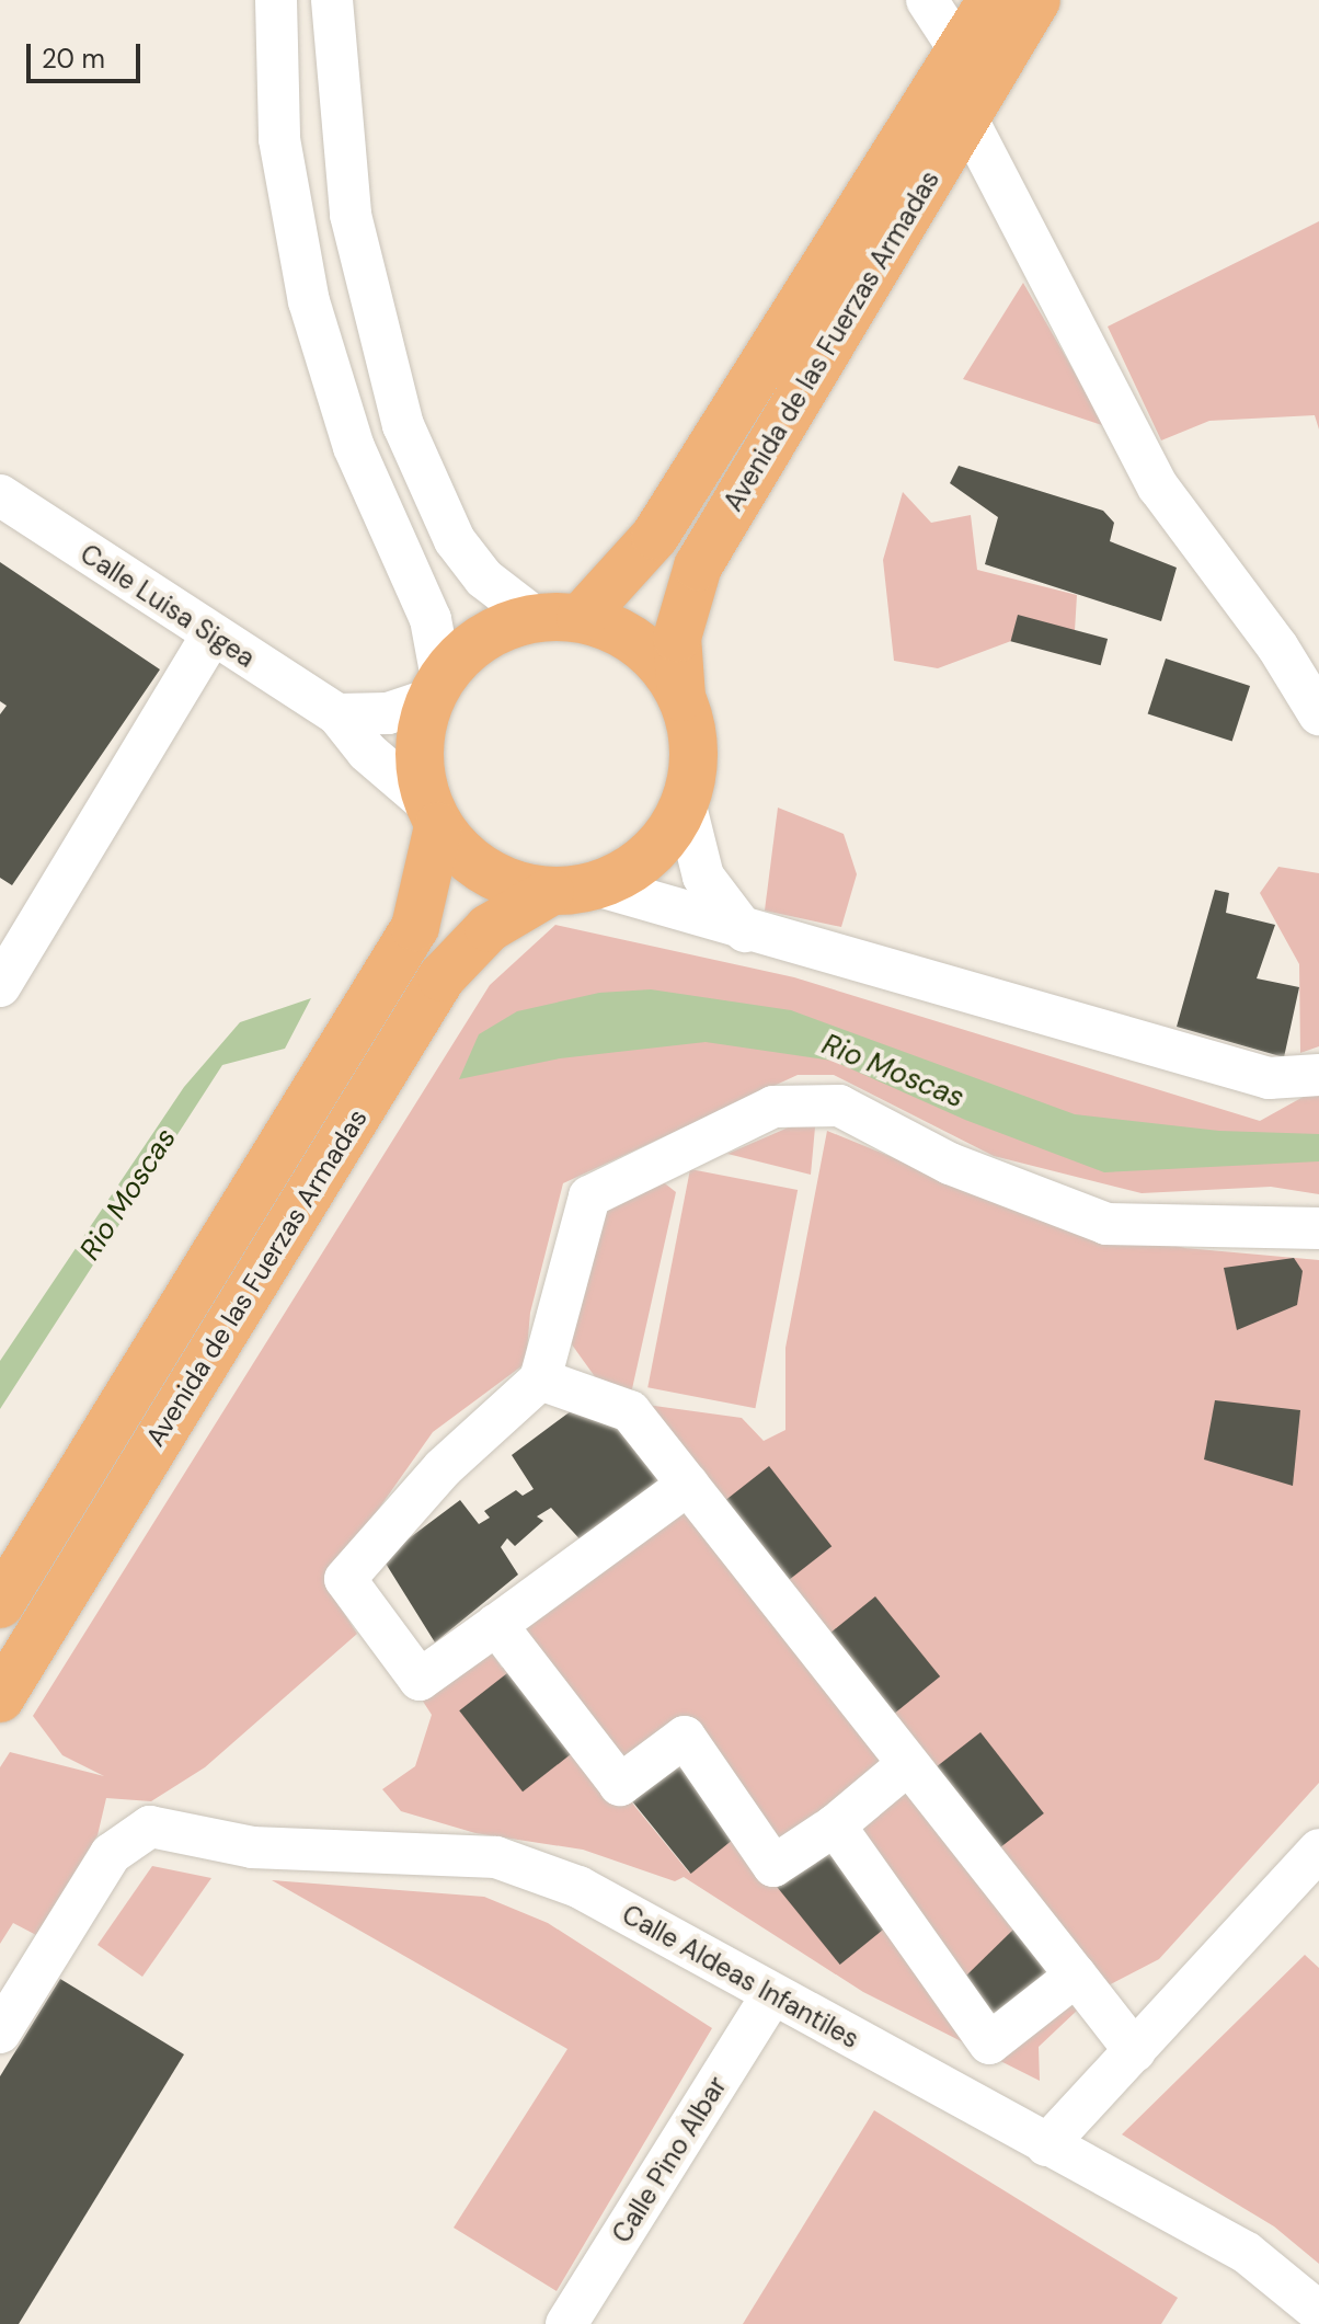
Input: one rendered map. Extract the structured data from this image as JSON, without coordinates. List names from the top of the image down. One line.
{"streets":{"main road":["Avenida de las Fuerzas Armadas"],"street":["Calle Luisa Sigea","Calle Aldeas Infantiles","Calle Pino Albar"]},"crossings":[["Avenida de las Fuerzas Armadas","Calle Luisa Sigea"],["Calle Aldeas Infantiles","Calle Pino Albar"]],"water":["Rio Moscas"],"scale_bar":"20 m"}
